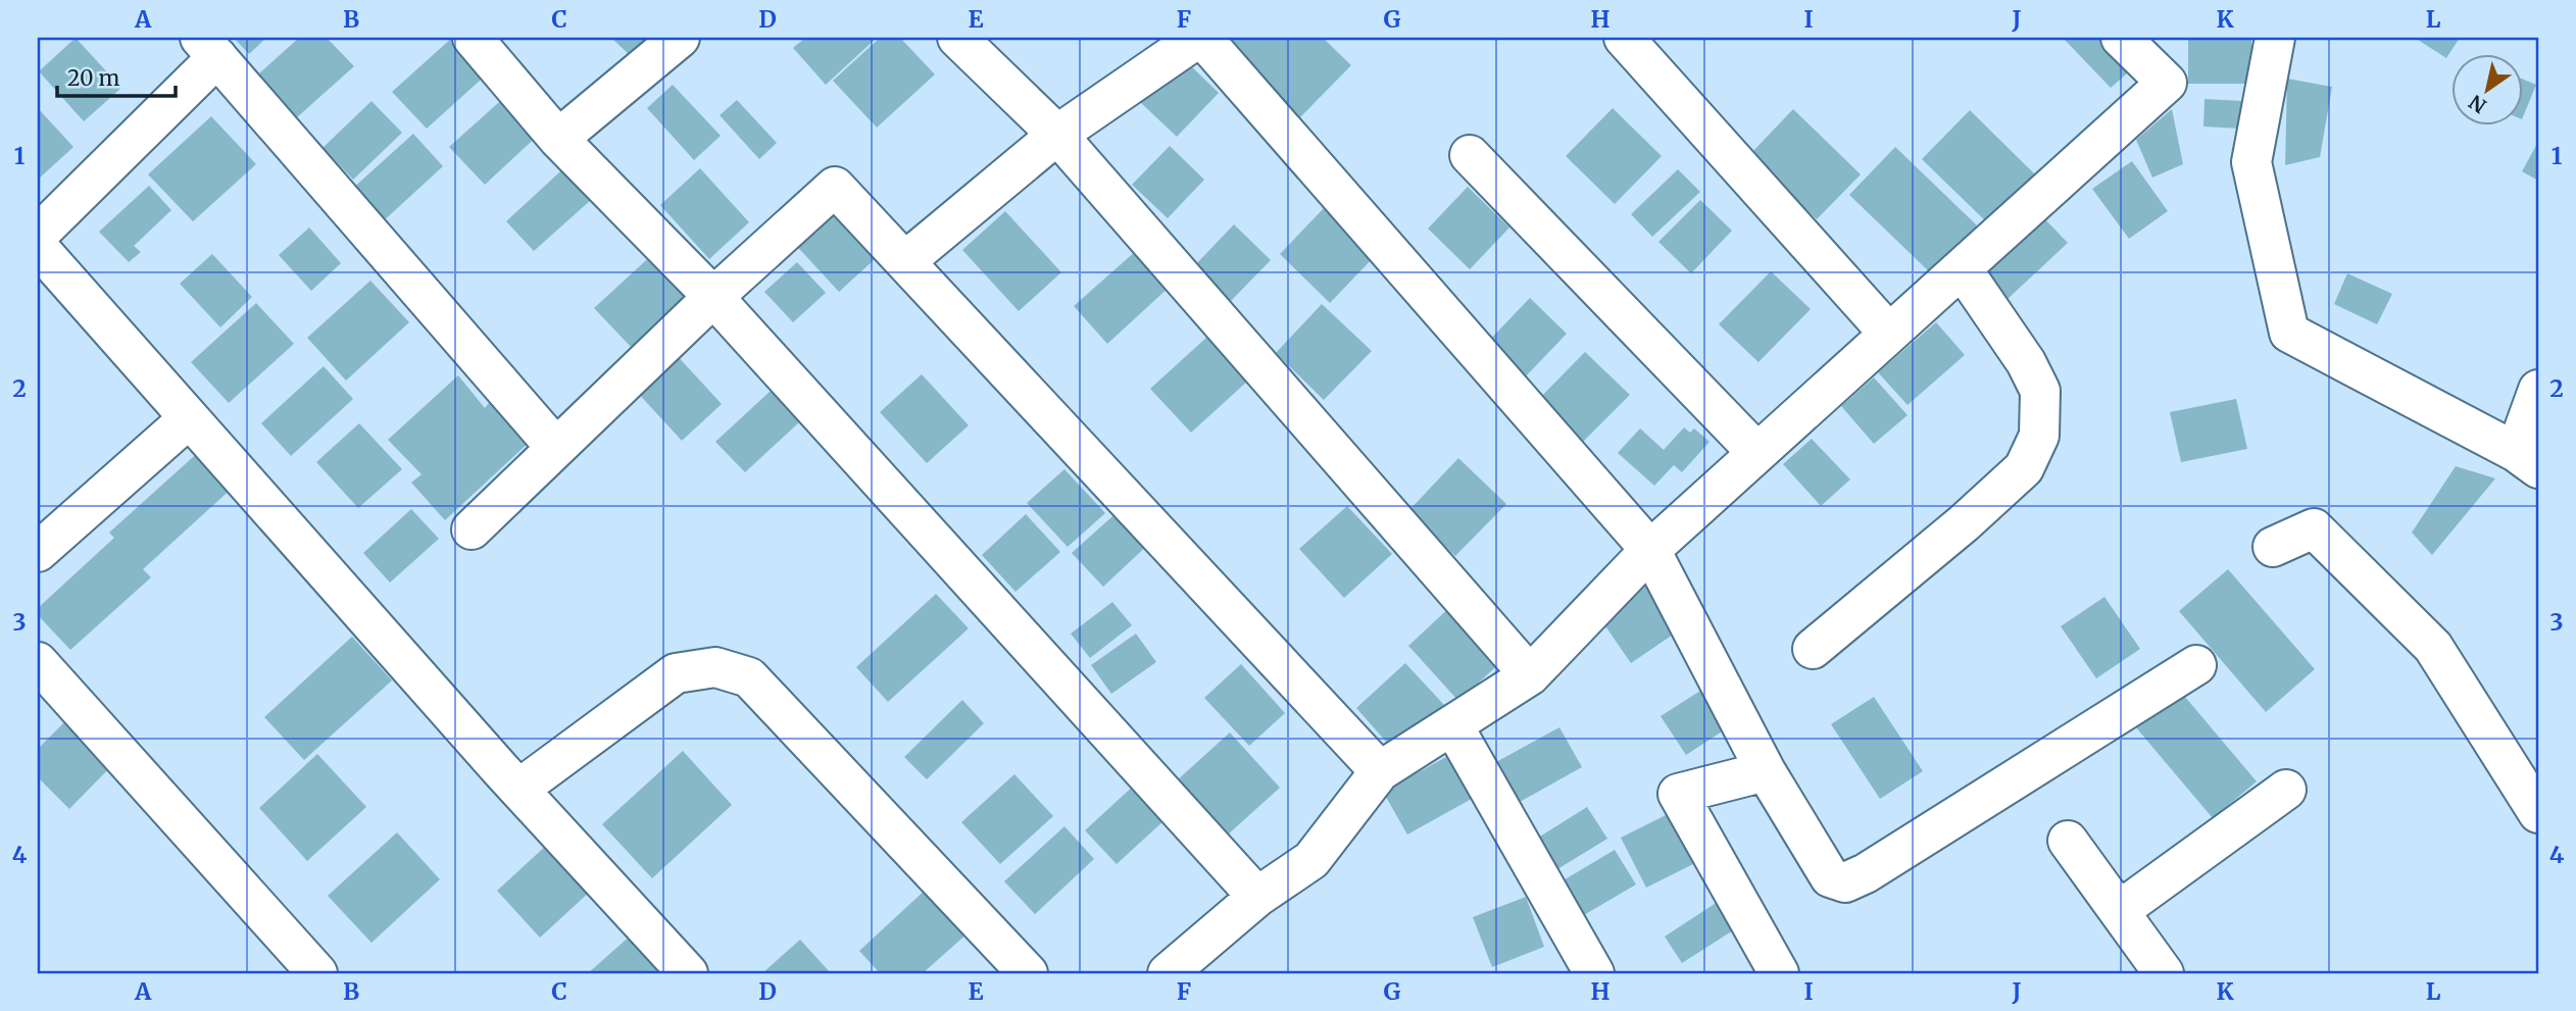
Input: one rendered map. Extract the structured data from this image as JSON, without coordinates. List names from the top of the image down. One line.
{"scale_bar":"20 m","north":"bottom left","grid":{"columns":["A","B","C","D","E","F","G","H","I","J","K","L"],"rows":["1","2","3","4"]}}
